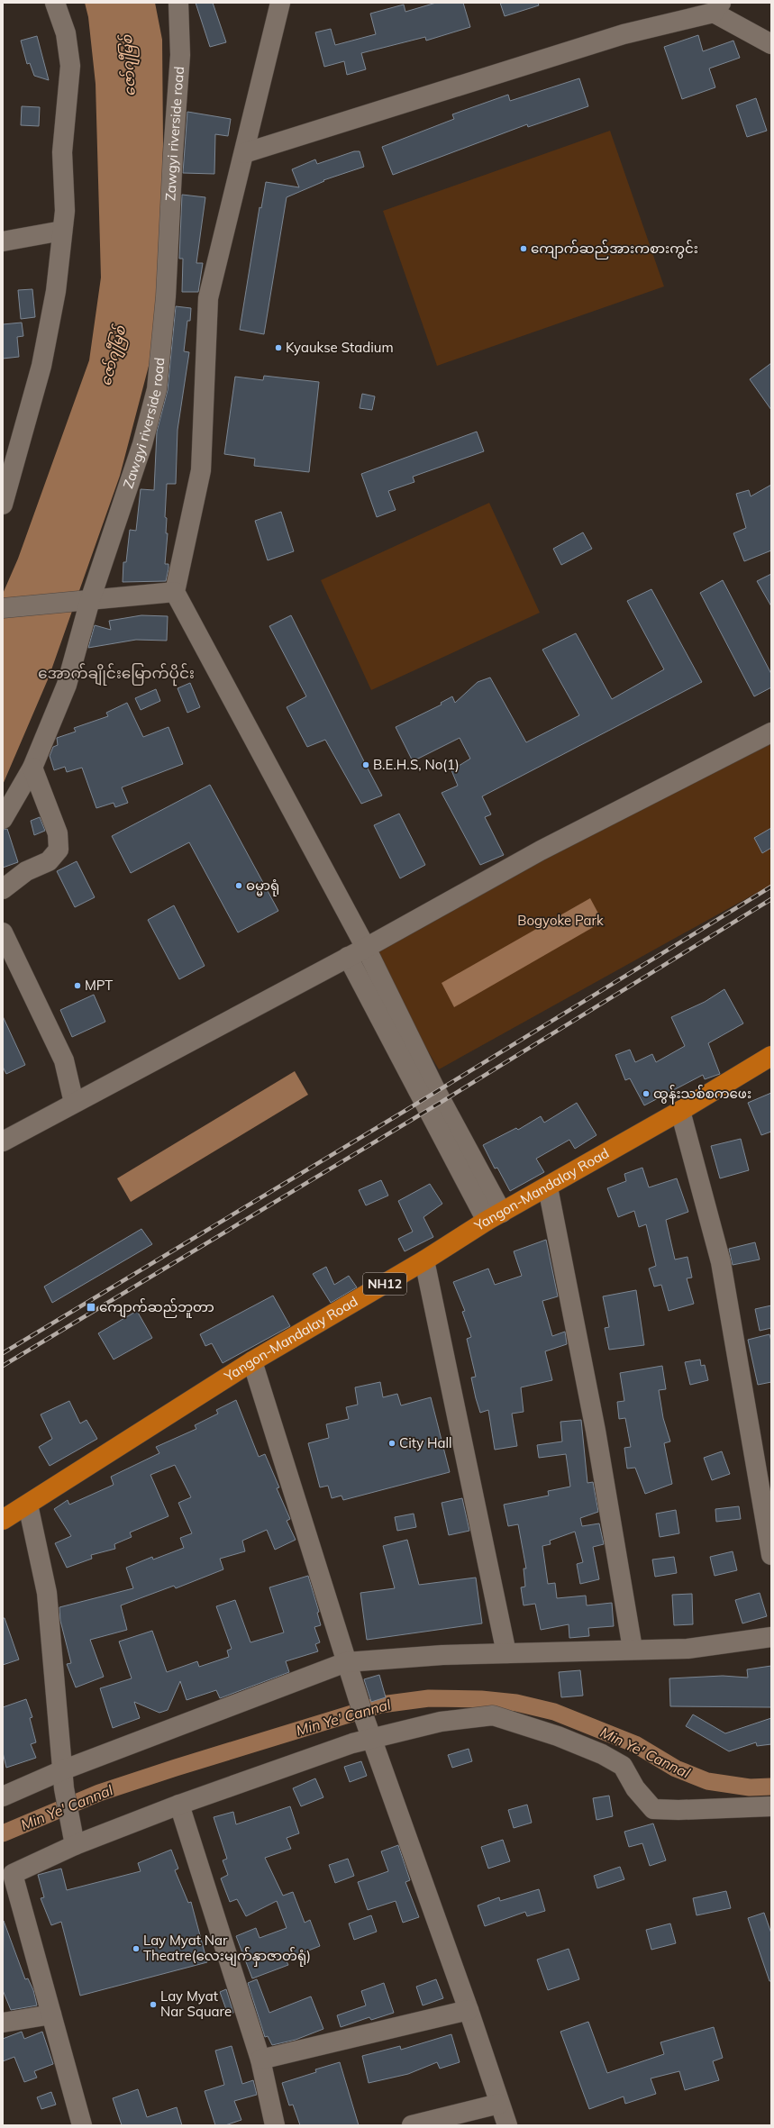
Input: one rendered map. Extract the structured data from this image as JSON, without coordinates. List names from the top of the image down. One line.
{"streets":{"highway":["Yangon-Mandalay Road","NH12"],"street":["Zawgyi riverside road"]},"districts":["အောက်ချိုင်းမြောက်ပိုင်း"],"water":["ဇော်ဂျီမြစ်","Min Ye' Cannal"],"parks":["Bogyoke Park"],"places":{"other":["ကျောက်ဆည်အားကစားကွင်း","Kyaukse Stadium","B.E.H.S, No(1)","ဓမ္မာရုံ","MPT","ထွန်းသစ်စကဖေး","City Hall","Lay Myat Nar Theatre(လေးမျက်နှာဇာတ်ရုံ)","Lay Myat Nar Square"],"transit":["ကျောက်ဆည်ဘူတာ"]}}
